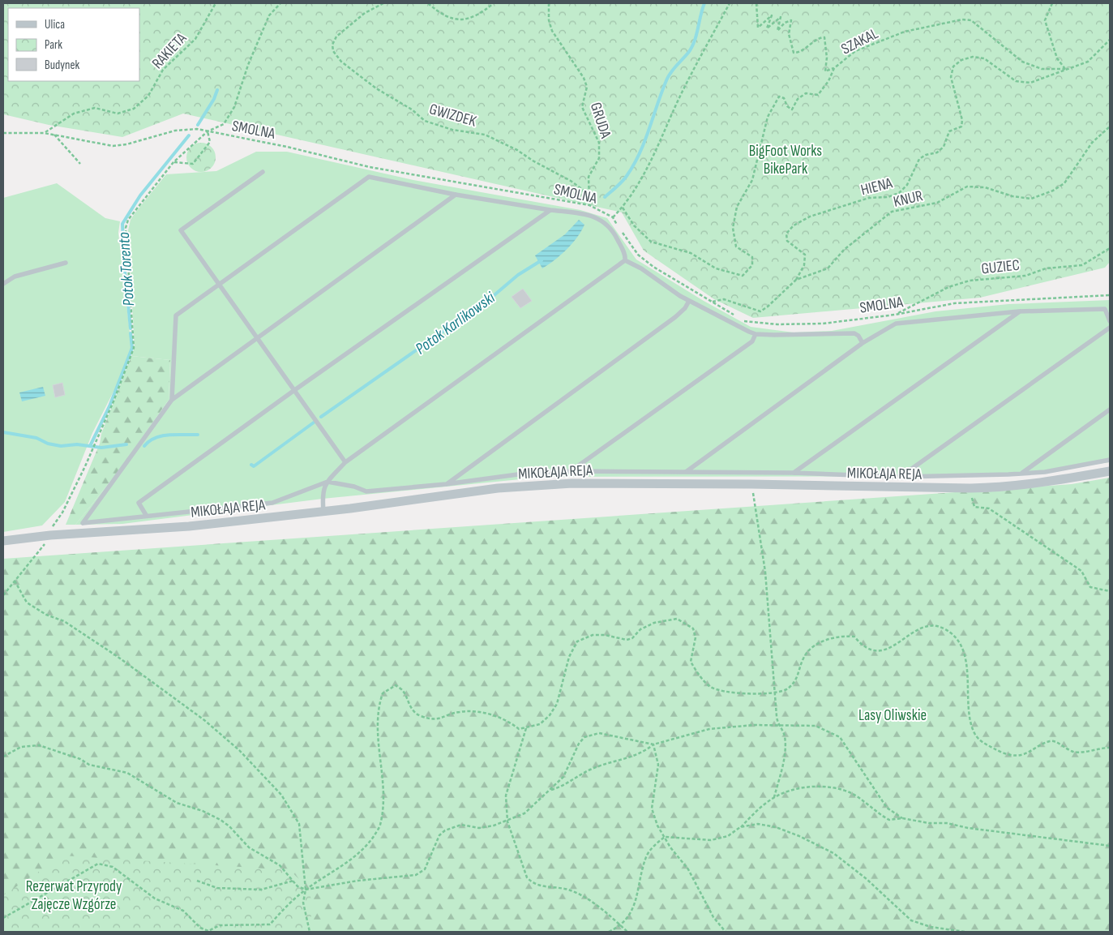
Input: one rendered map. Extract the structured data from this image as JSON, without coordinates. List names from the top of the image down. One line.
{"streets":{"street":["MIKOŁAJA REJA"],"path":["SZAKAL","RAKIETA","GWIZDEK","GRUDA","SMOLNA","HIENA","KNUR","GUZIEC"]},"crossings":[["SZAKAL","HIENA"],["RAKIETA","SMOLNA"],["GWIZDEK","GRUDA"],["GWIZDEK","SMOLNA"],["GRUDA","SMOLNA"],["SMOLNA","KNUR"],["SMOLNA","GUZIEC"],["HIENA","KNUR"]],"water":["Potok Torento","Potok Karlikowski"],"parks":["BigFoot Works BikePark","Lasy Oliwskie","Rezerwat Przyrody Zajęcze Wzgórze"],"legend":["Ulica","Park","Budynek"]}
